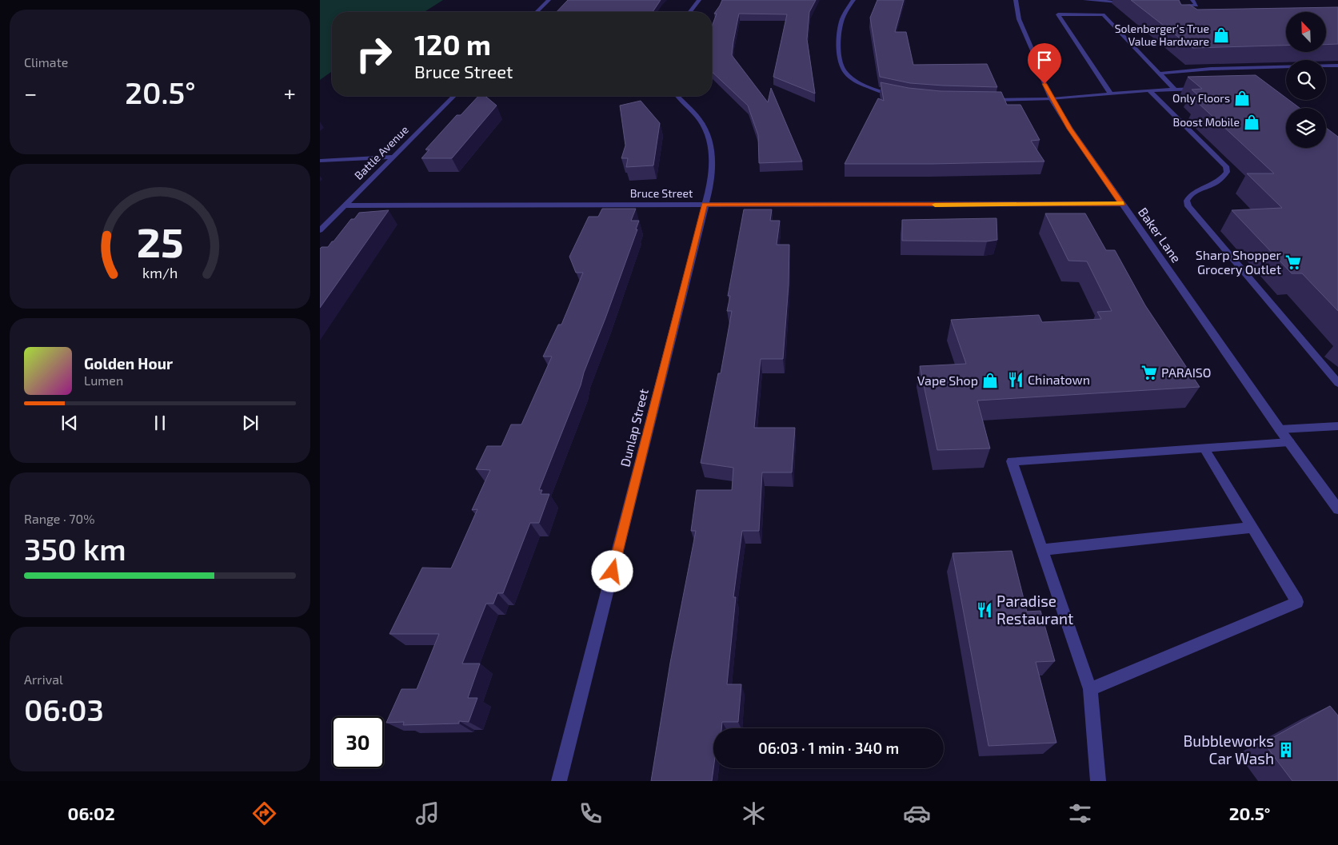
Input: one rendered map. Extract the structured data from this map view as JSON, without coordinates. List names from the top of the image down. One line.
{"streets":{"street":["Battle Avenue","Bruce Street","Baker Lane","Dunlap Street"]},"crossings":[["Battle Avenue","Bruce Street"],["Bruce Street","Baker Lane"],["Bruce Street","Dunlap Street"]],"places":{"shop":["Solenberger's True Value Hardware","Only Floors","Boost Mobile","Vape Shop"],"supermarket":["Sharp Shopper Grocery Outlet","PARAISO"],"restaurant":["Chinatown","Paradise Restaurant"],"building":["Bubbleworks Car Wash"]},"north":"top left","page":{"tile":["Climate",["Range · 70%","350 km"],["Arrival","06:03"]],"turn":["120 m","Bruce Street"],"heat":["−","20.5°","+"],"song":["Golden Hour","Lumen"],"limit":"30","trip":"06:03 · 1 min · 340 m","tabs":["06:02","20.5°"],"gauge":["25","km/h"]}}
